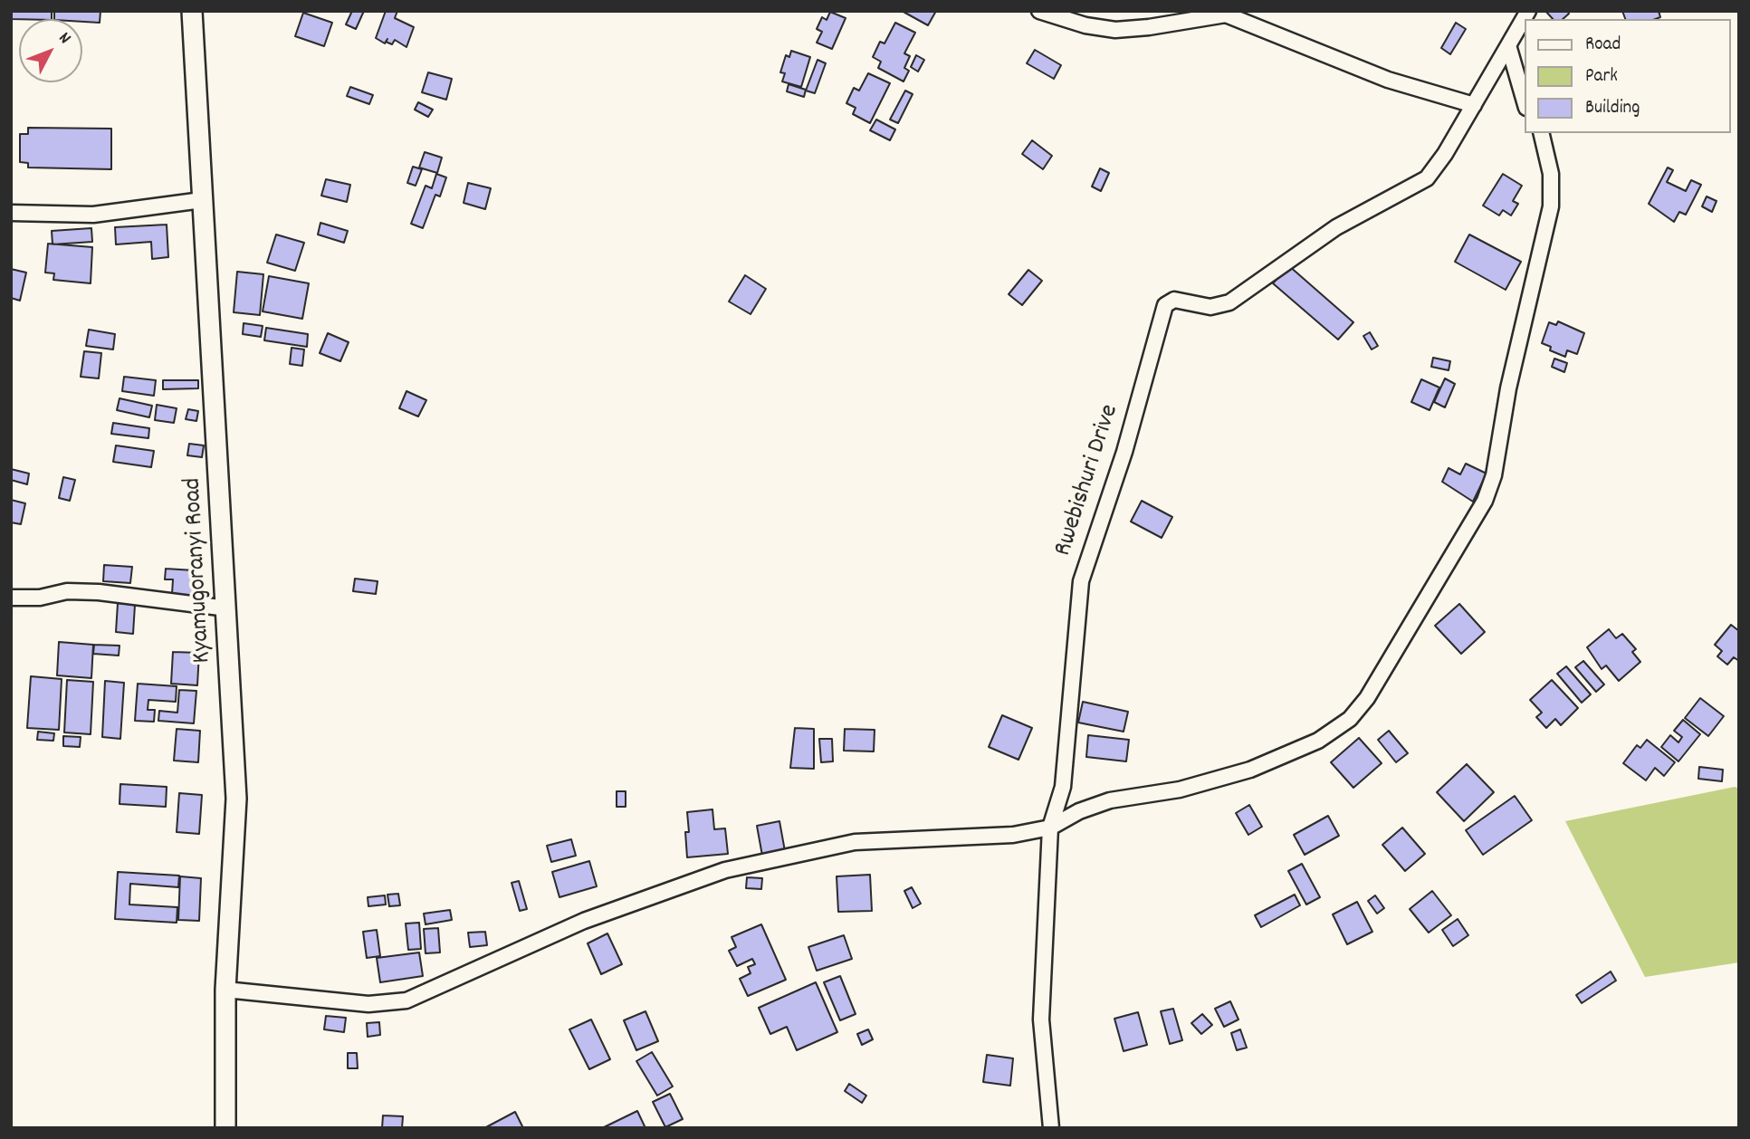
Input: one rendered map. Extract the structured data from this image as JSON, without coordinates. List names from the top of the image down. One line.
{"streets":{"street":["Rwebishuri Drive","Kyamugoranyi Road"]},"legend":["Road","Park","Building"],"north":"top right"}
